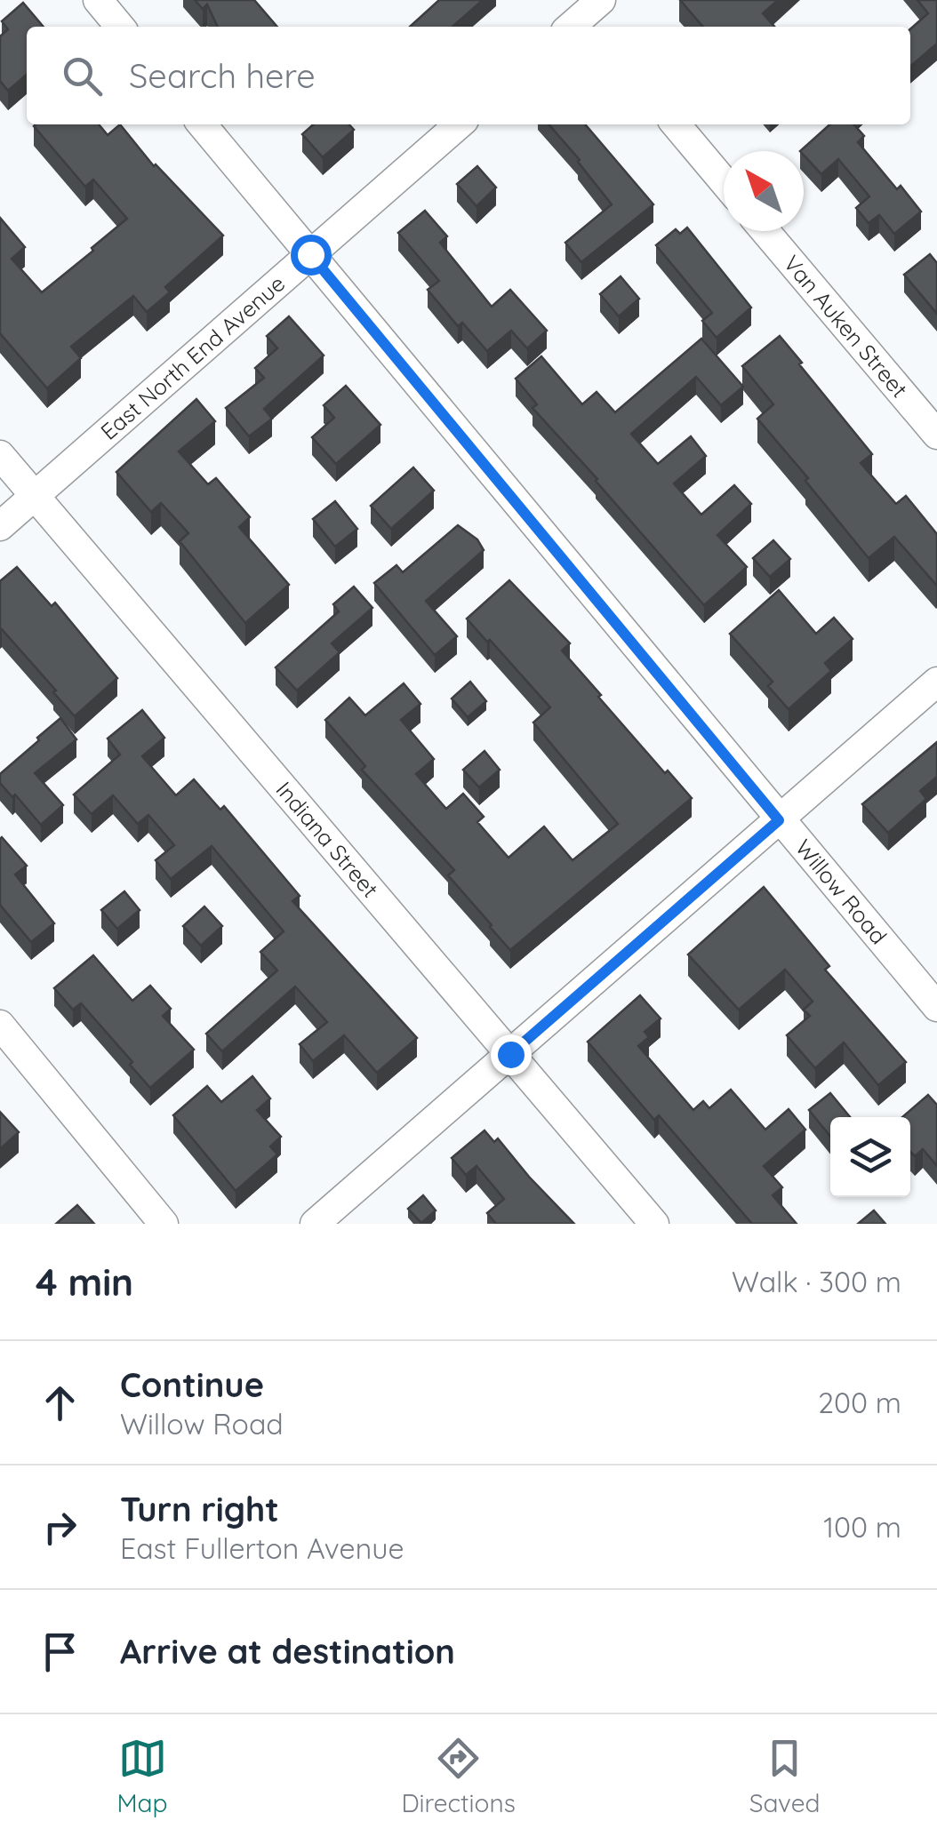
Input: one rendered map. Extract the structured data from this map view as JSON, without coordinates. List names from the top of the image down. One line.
{"streets":{"street":["Van Auken Street","East North End Avenue","Indiana Street","Willow Road"]},"crossings":[["East North End Avenue","Indiana Street"],["East North End Avenue","Willow Road"]],"north":"top left","page":{"search":"Search here","heading":["4 min","Walk · 300 m"],"list":[["Continue","Willow Road","200 m"],["Turn right","East Fullerton Avenue","100 m"],"Arrive at destination"],"nav":["Map","Directions","Saved"]}}
